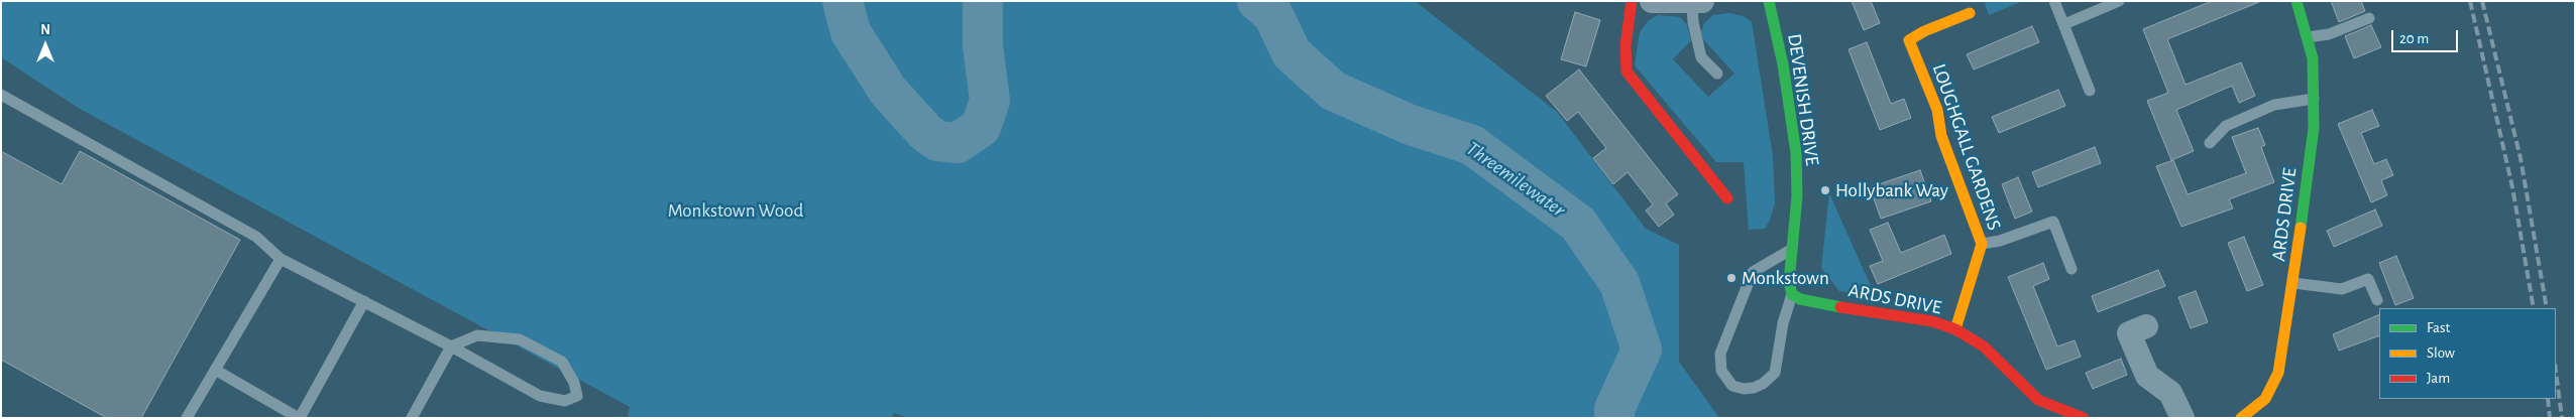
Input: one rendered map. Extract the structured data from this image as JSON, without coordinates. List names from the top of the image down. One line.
{"streets":{"street":["DEVENISH DRIVE","LOUGHGALL GARDENS","ARDS DRIVE"]},"crossings":[["DEVENISH DRIVE","ARDS DRIVE"],["LOUGHGALL GARDENS","ARDS DRIVE"]],"water":["Threemilewater"],"parks":["Monkstown Wood"],"places":["Hollybank Way","Monkstown"],"legend":["Fast","Slow","Jam"],"scale_bar":"20 m","north":"top"}
